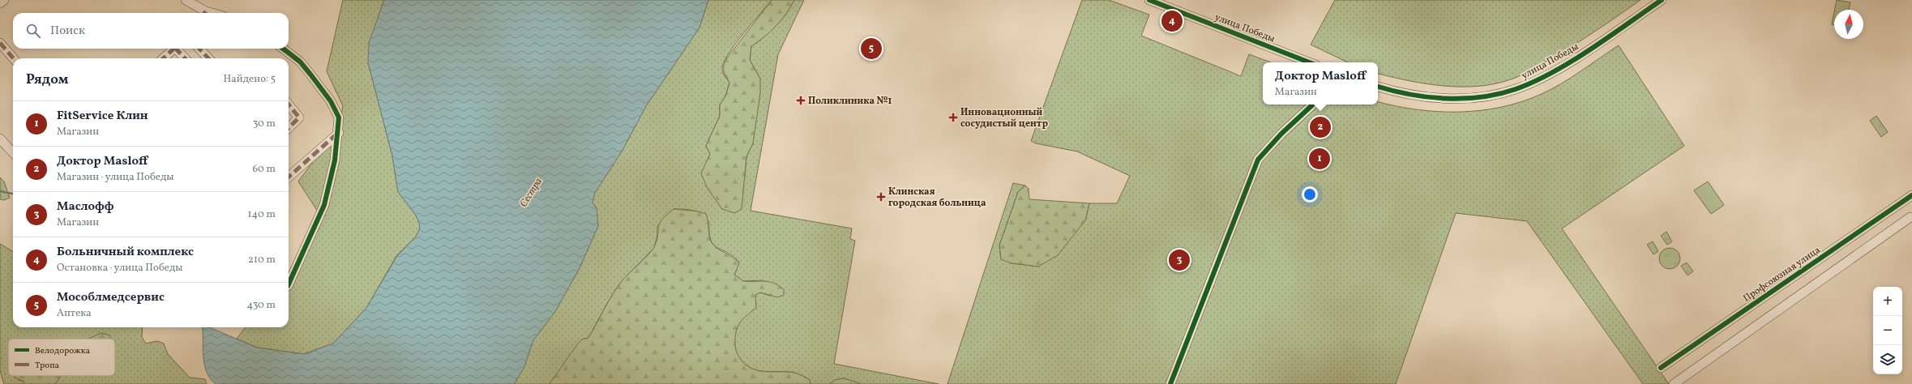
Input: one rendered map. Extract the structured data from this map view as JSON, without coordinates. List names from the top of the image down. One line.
{"streets":{"street":["улица Победы","Профсоюзная улица"]},"water":["Сестра"],"places":{"health":["Поликлиника №1","Инновационный сосудистый центр","Клинская городская больница"]},"legend":["Велодорожка","Тропа"],"north":"top","page":{"pins":["4","5","2","1","3"],"search":"Поиск","heading":["Рядом","Найдено: 5"],"popup":["Доктор Masloff","Магазин"],"list":[{"mark":"1","name":"FitService Клин","note":"Магазин","value":"30 m"},{"mark":"2","name":"Доктор Masloff","note":"Магазин · улица Победы","value":"60 m"},{"mark":"3","name":"Маслофф","note":"Магазин","value":"140 m"},{"mark":"4","name":"Больничный комплекс","note":"Остановка · улица Победы","value":"210 m"},{"mark":"5","name":"Мособлмедсервис","note":"Аптека","value":"430 m"}],"map_buttons":["+","−"]}}
